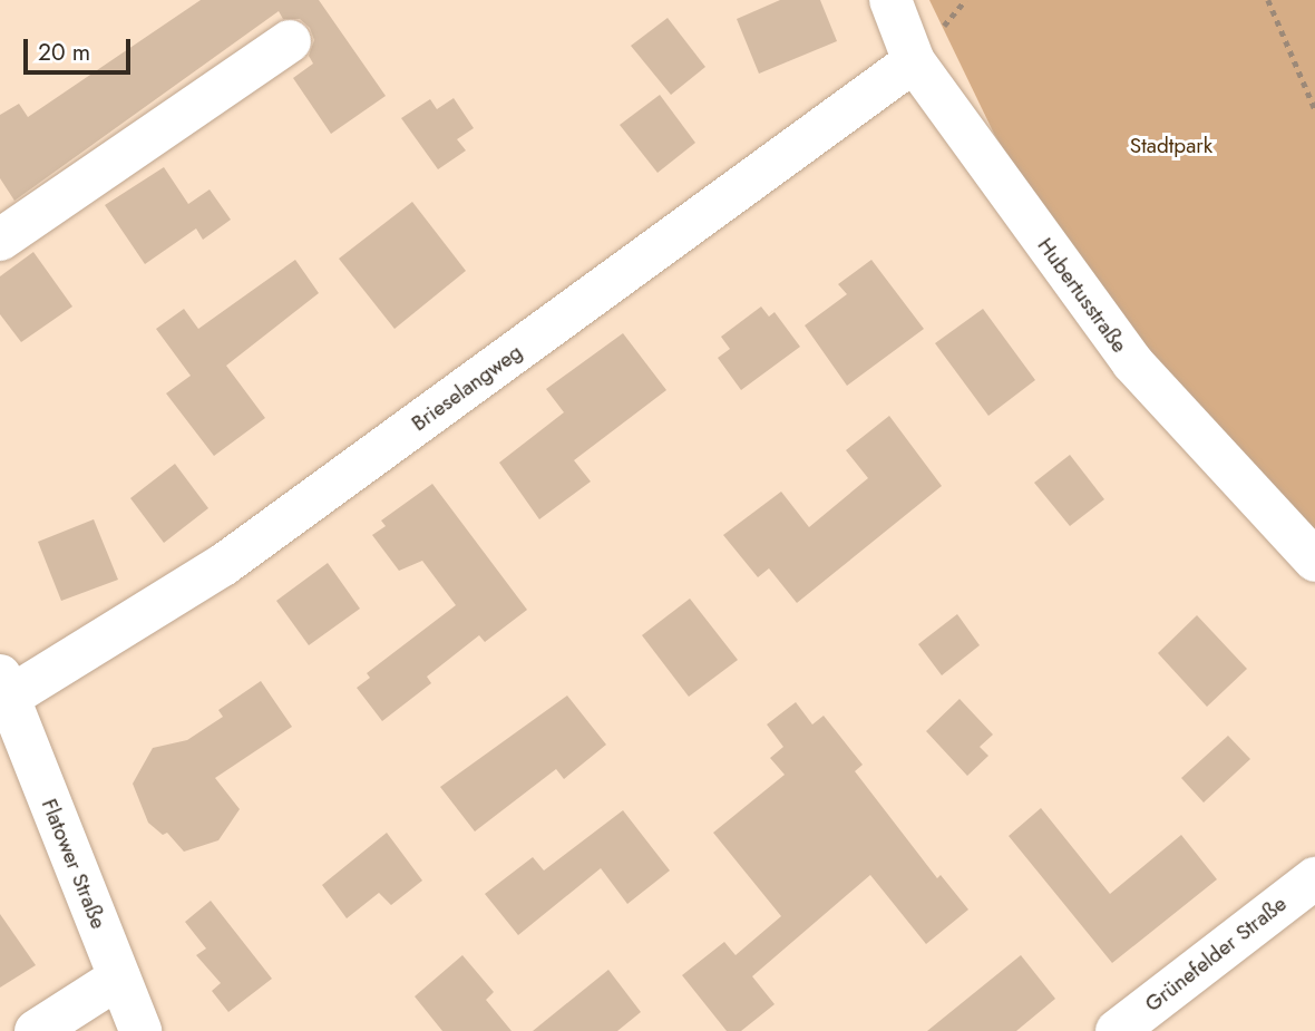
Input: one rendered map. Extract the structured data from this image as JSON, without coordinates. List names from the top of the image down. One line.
{"streets":{"street":["Hubertusstraße","Brieselangweg","Flatower Straße","Grünefelder Straße"]},"crossings":[["Hubertusstraße","Brieselangweg"],["Brieselangweg","Flatower Straße"]],"parks":["Stadtpark"],"scale_bar":"20 m"}
